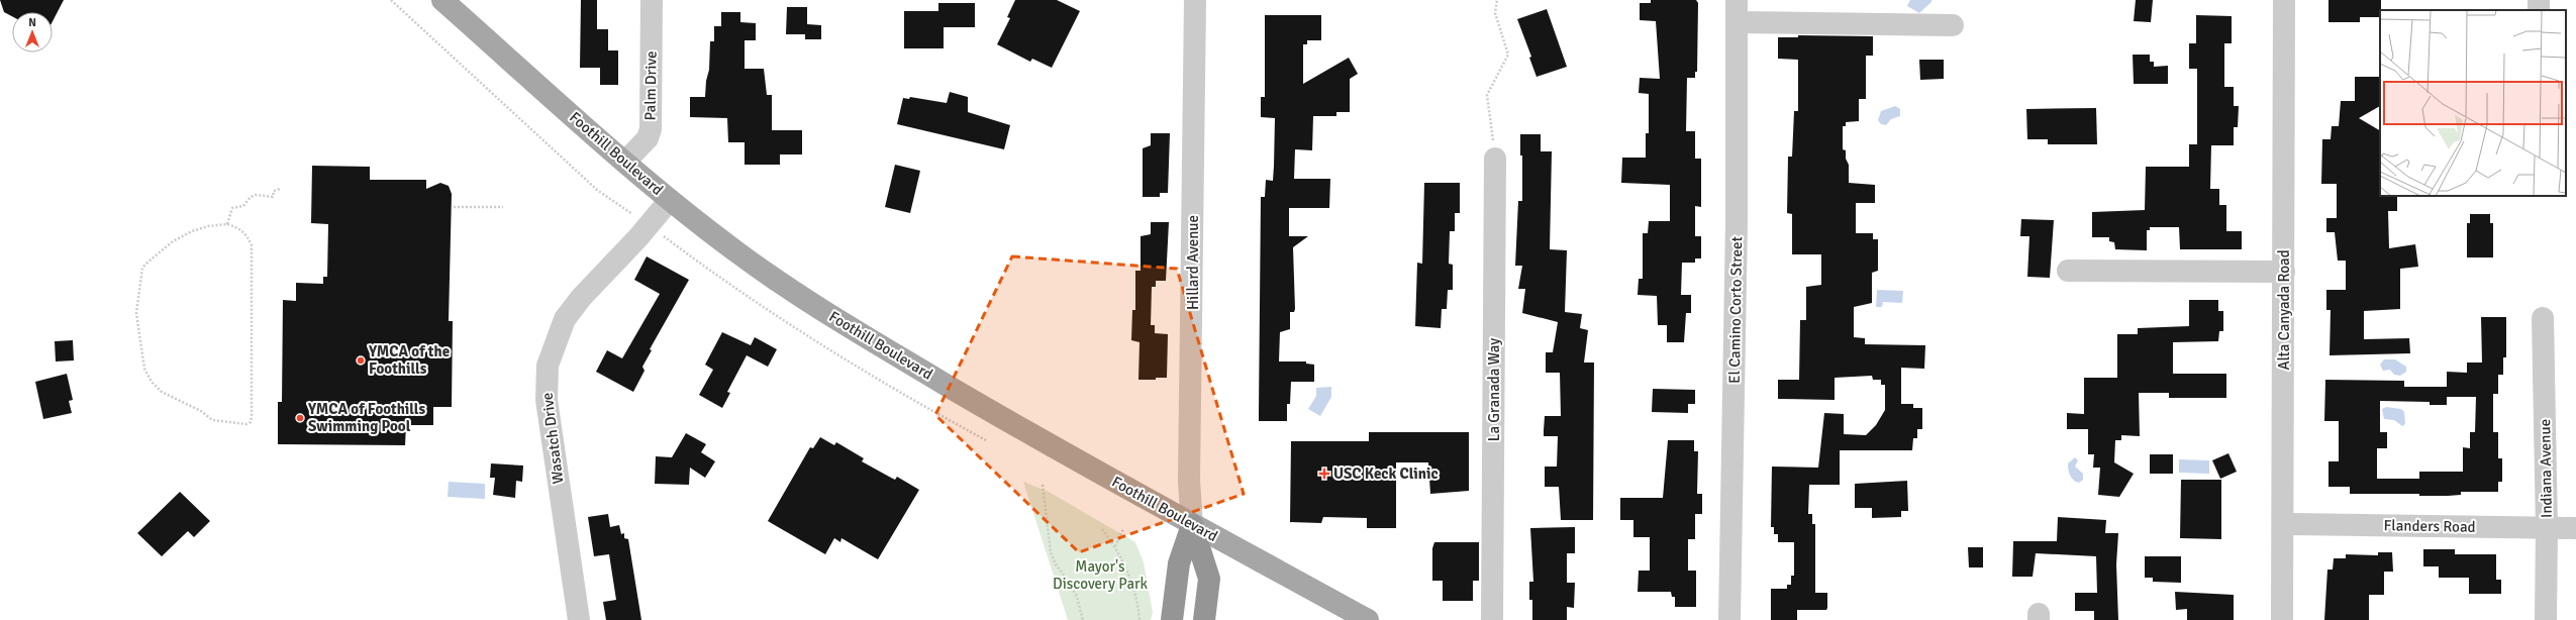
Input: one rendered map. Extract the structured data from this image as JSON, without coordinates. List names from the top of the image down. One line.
{"streets":{"highway":["Hillard Avenue"],"main road":["Foothill Boulevard"],"street":["Palm Drive","El Camino Corto Street","Alta Canyada Road","La Granada Way","Wasatch Drive","Indiana Avenue","Flanders Road"]},"crossings":[["Palm Drive","Foothill Boulevard"],["Foothill Boulevard","Hillard Avenue"],["Foothill Boulevard","Wasatch Drive"],["Alta Canyada Road","Flanders Road"],["Indiana Avenue","Flanders Road"]],"parks":["Mayor's Discovery Park"],"places":{"other":["YMCA of the Foothills","YMCA of Foothills Swimming Pool"],"health":["USC Keck Clinic"]},"north":"top"}
